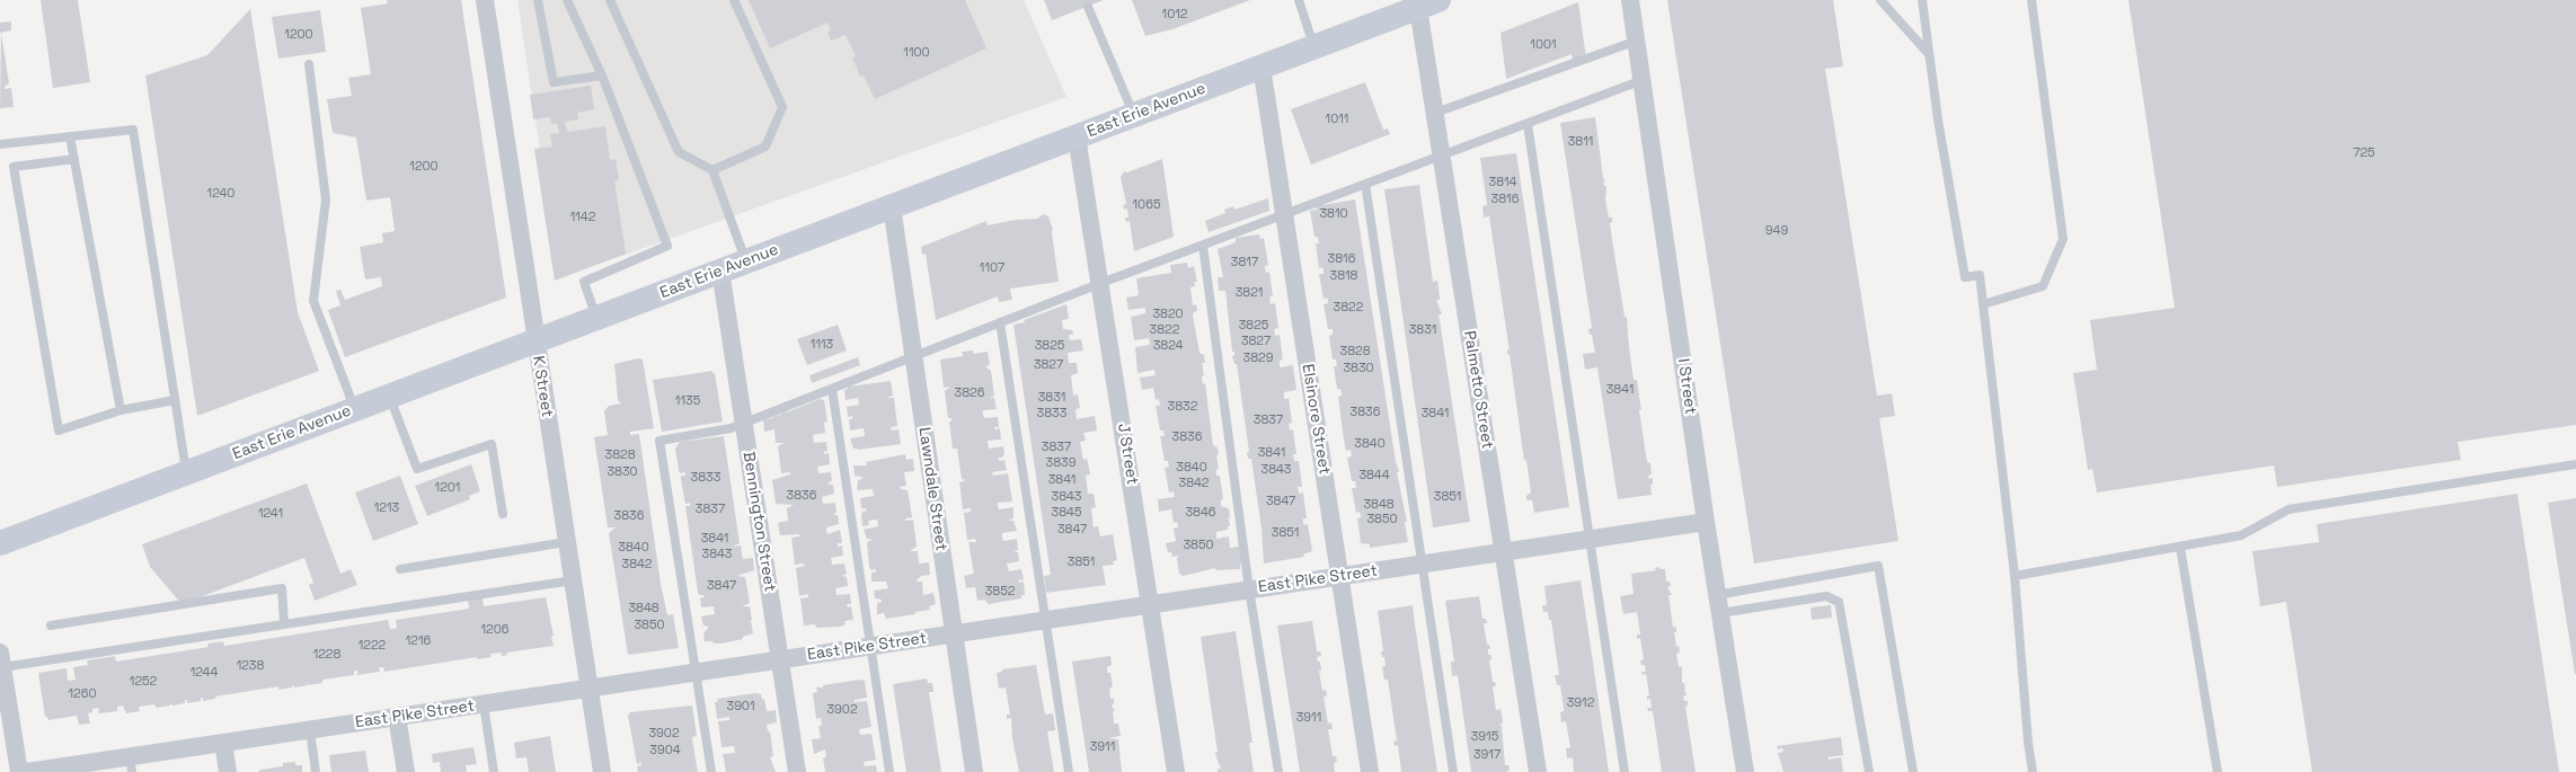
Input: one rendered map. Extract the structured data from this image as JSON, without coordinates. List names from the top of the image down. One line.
{"streets":{"main road":["East Erie Avenue"],"street":["K Street","I Street","Palmetto Street","Elsinore Street","J Street","Lawndale Street","Bennington Street","East Pike Street"]},"crossings":[["East Erie Avenue","K Street"],["East Erie Avenue","Palmetto Street"],["East Erie Avenue","Elsinore Street"],["East Erie Avenue","J Street"],["East Erie Avenue","Lawndale Street"],["East Erie Avenue","Bennington Street"],["K Street","East Pike Street"],["I Street","East Pike Street"],["Palmetto Street","East Pike Street"],["Elsinore Street","East Pike Street"],["J Street","East Pike Street"],["Lawndale Street","East Pike Street"],["Bennington Street","East Pike Street"]],"house_numbers":["1012","1200","1001","1100","1011","3811","725","1200","3814","1240","3816","1065","3810","1142","949","3816","3817","1107","3818","3821","3822","3820","3825","3822","3831","3827","1113","3825","3824","3828","3829","3827","3830","3841","3826","3831","1135","3832","3836","3833","3841","3837","3836","3840","3837","3841","3828","3839","3840","3843","3830","3844","3833","3841","3842","1201","3836","3843","3851","3847","3848","1213","3837","3845","3846","1241","3836","3850","3847","3851","3841","3850","3840","3843","3851","3842","3847","3852","3848","3850","1206","1216","1222","1228","1238","1244","1252","1260","3912","3901","3902","3911","3902","3915","3911","3904","3917"]}
